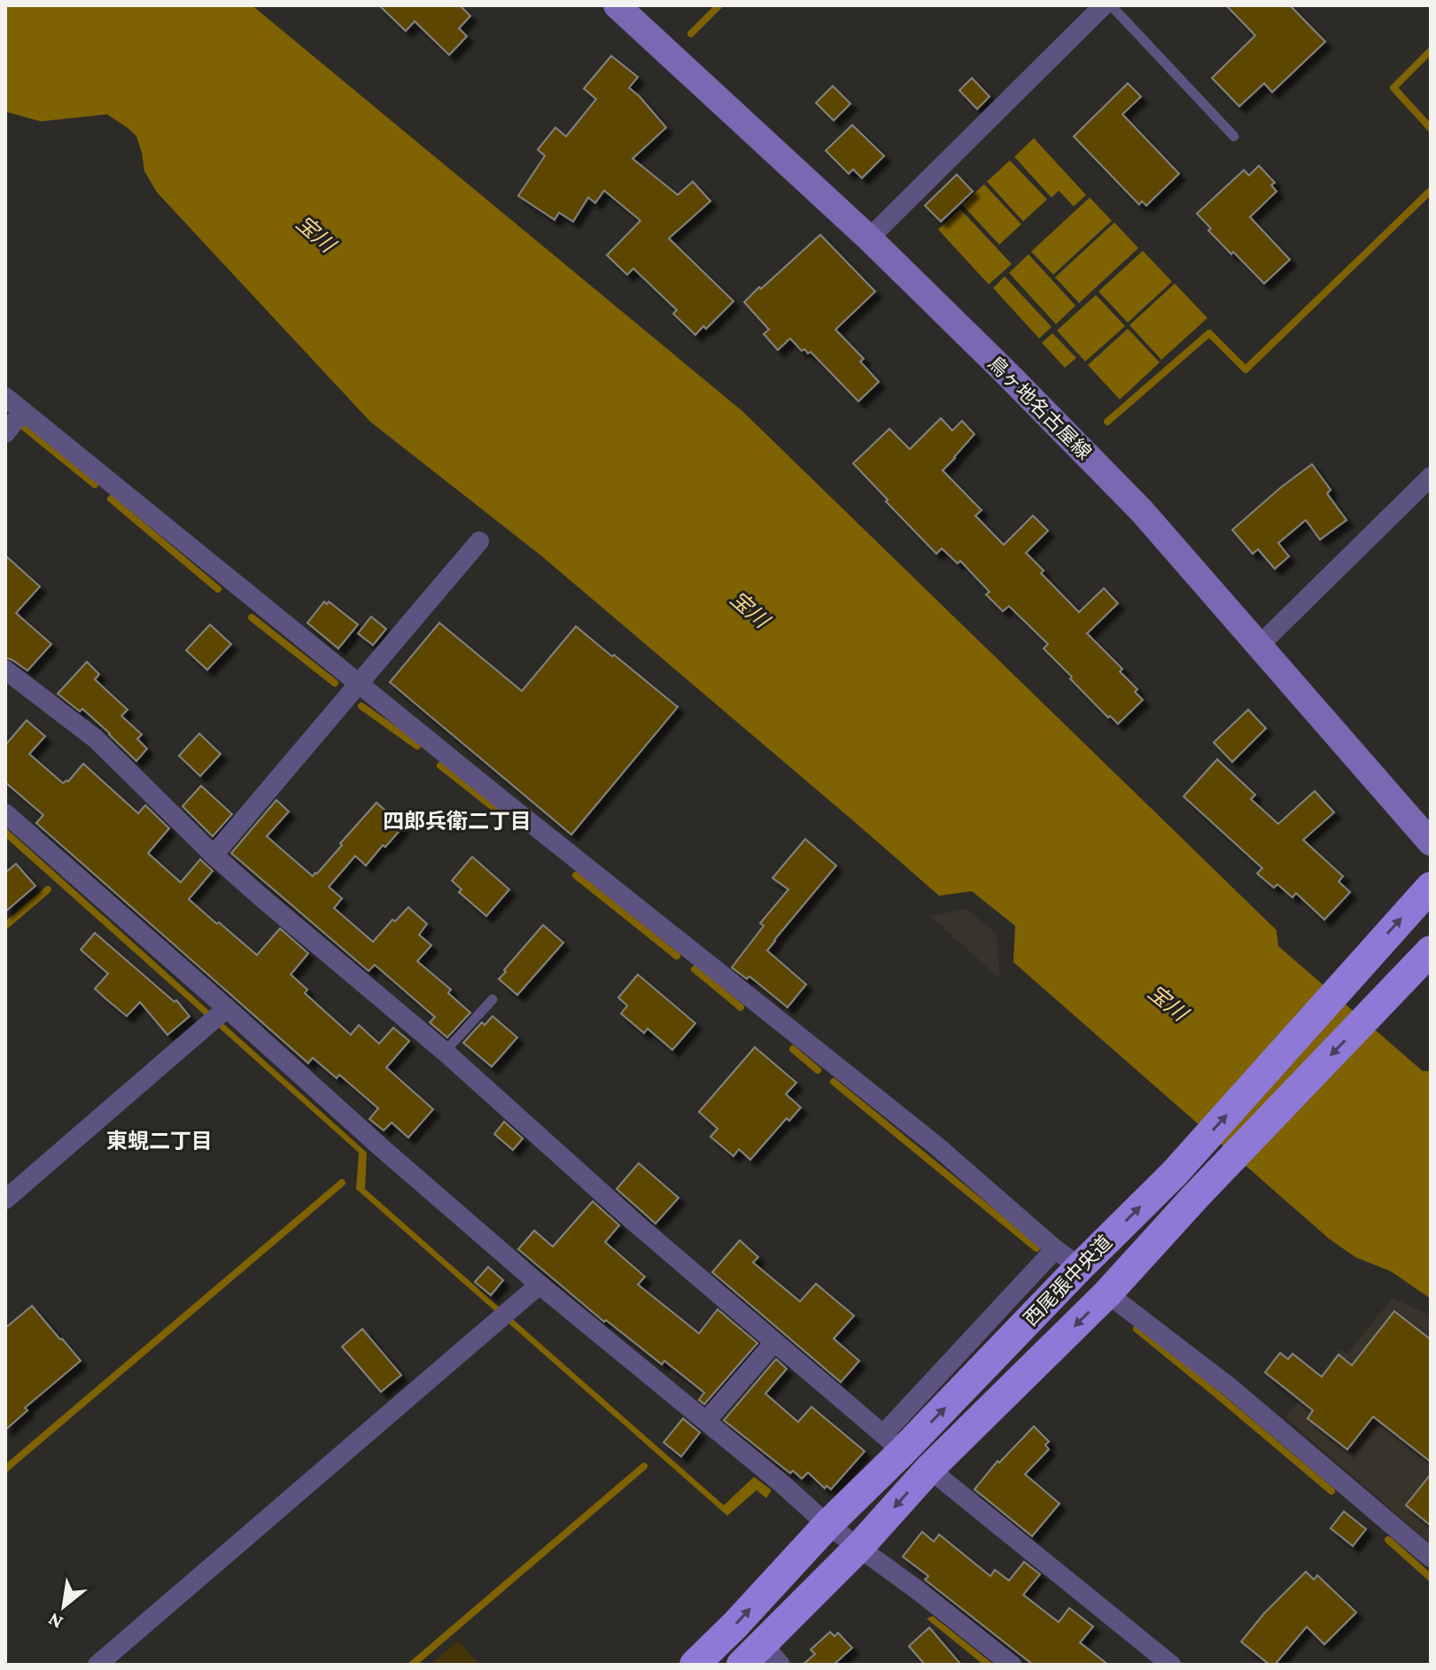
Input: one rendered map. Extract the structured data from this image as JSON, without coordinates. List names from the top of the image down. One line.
{"streets":{"main road":["鳥ヶ地名古屋線","西尾張中央道"]},"districts":["四郎兵衛二丁目","東蜆二丁目"],"water":["宝川"],"north":"bottom left"}
